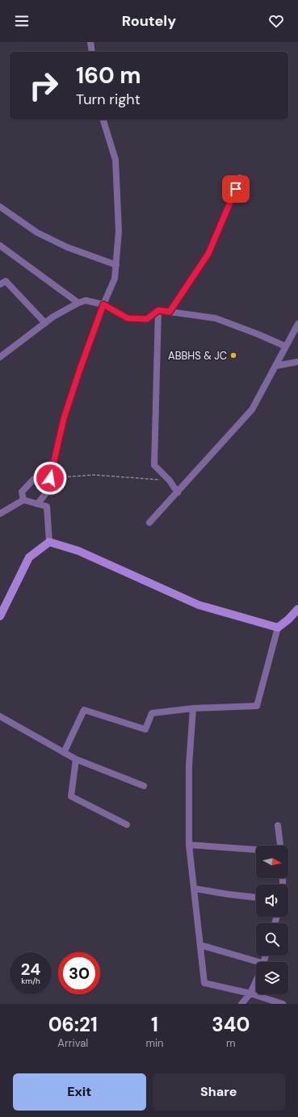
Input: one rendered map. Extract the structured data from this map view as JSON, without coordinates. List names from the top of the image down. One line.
{"places":["ABBHS & JC"],"north":"right","page":{"header":"Routely","turn":["160 m","Turn right"],"speed":"24 km/h","limit":"30","eta":["06:21","Arrival","1","min","340","m"],"buttons":["Exit","Share"]}}
